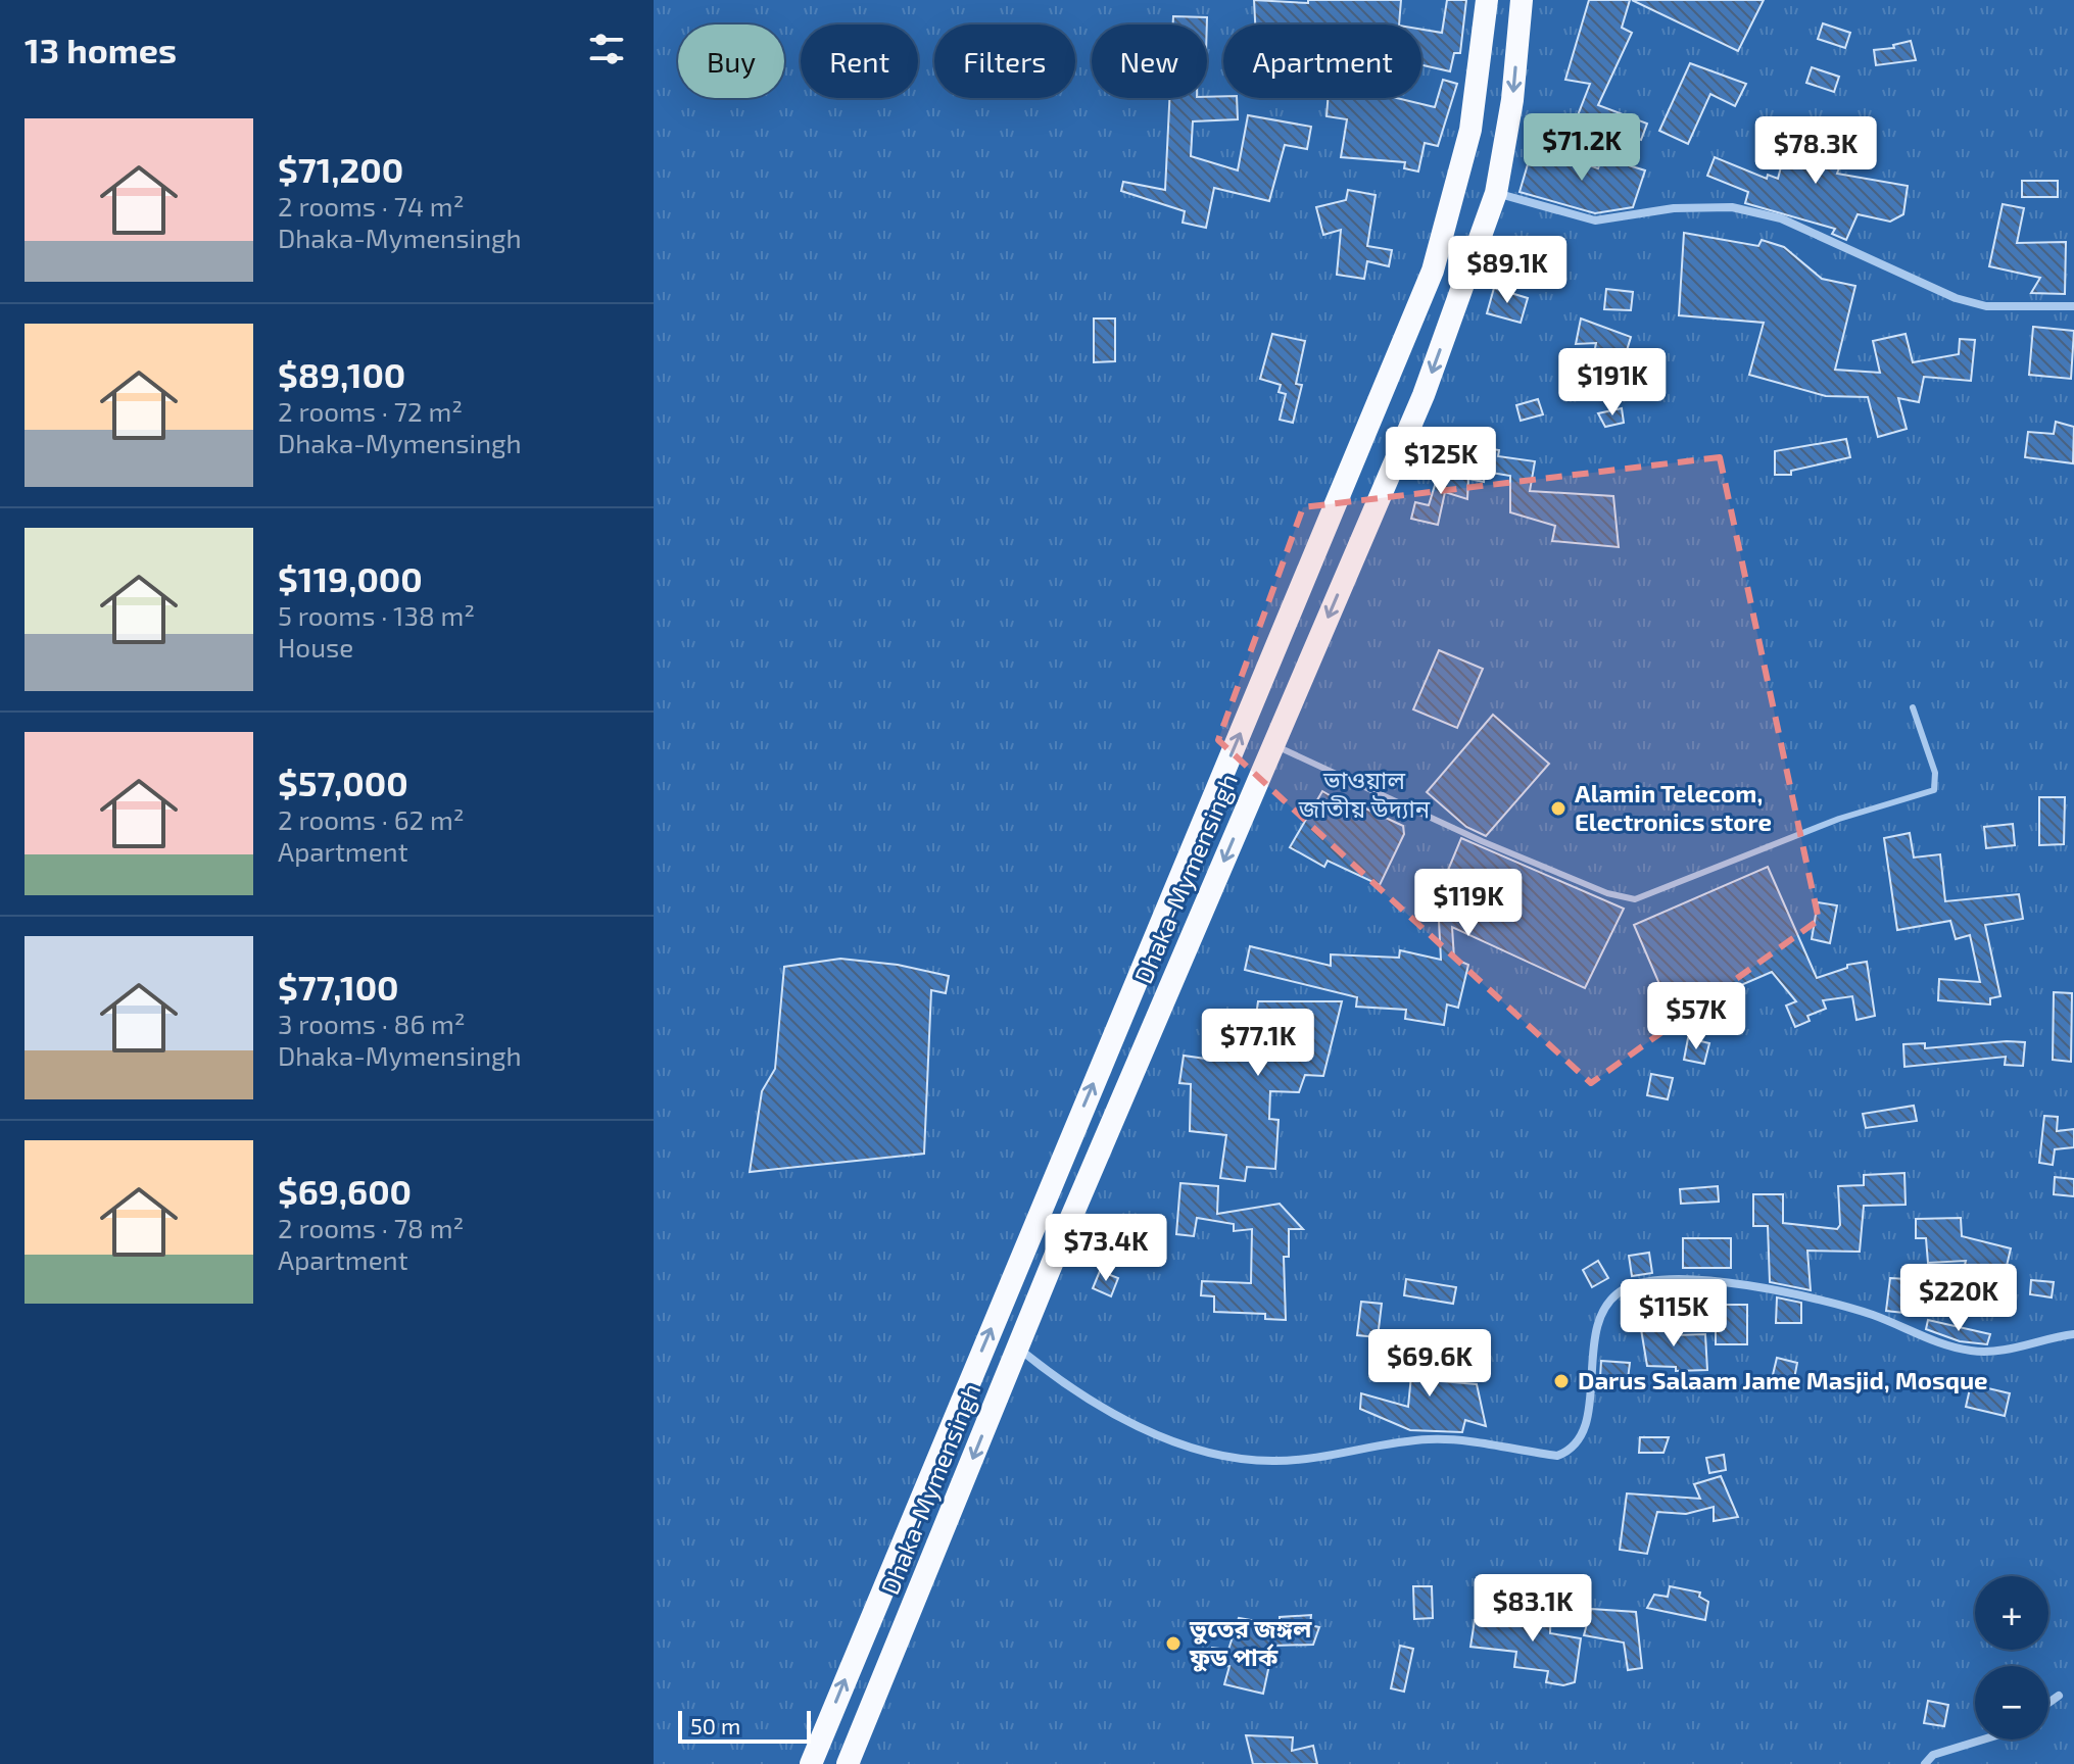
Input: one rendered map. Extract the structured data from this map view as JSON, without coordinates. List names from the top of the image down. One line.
{"streets":{"highway":["Dhaka-Mymensingh"]},"parks":["ভাওয়াল জাতীয় উদ্যান"],"places":["Alamin Telecom, Electronics store","Darus Salaam Jame Masjid, Mosque","ভুতের জঙ্গল ফুড পার্ক"],"scale_bar":"50 m","page":{"heading":"13 homes","chip":["Buy","Rent","Filters","New","Apartment"],"list":[{"name":"$71,200","note":"2 rooms · 74 m² · Dhaka-Mymensingh"},{"name":"$89,100","note":"2 rooms · 72 m² · Dhaka-Mymensingh"},{"name":"$119,000","note":"5 rooms · 138 m² · House"},{"name":"$57,000","note":"2 rooms · 62 m² · Apartment"},{"name":"$77,100","note":"3 rooms · 86 m² · Dhaka-Mymensingh"},{"name":"$69,600","note":"2 rooms · 78 m² · Apartment"}],"price":["$71.2K","$78.3K","$89.1K","$191K","$125K","$119K","$57K","$77.1K","$73.4K","$220K","$115K","$69.6K","$83.1K"],"map_buttons":["+","−"],"scale":"50 m"}}
